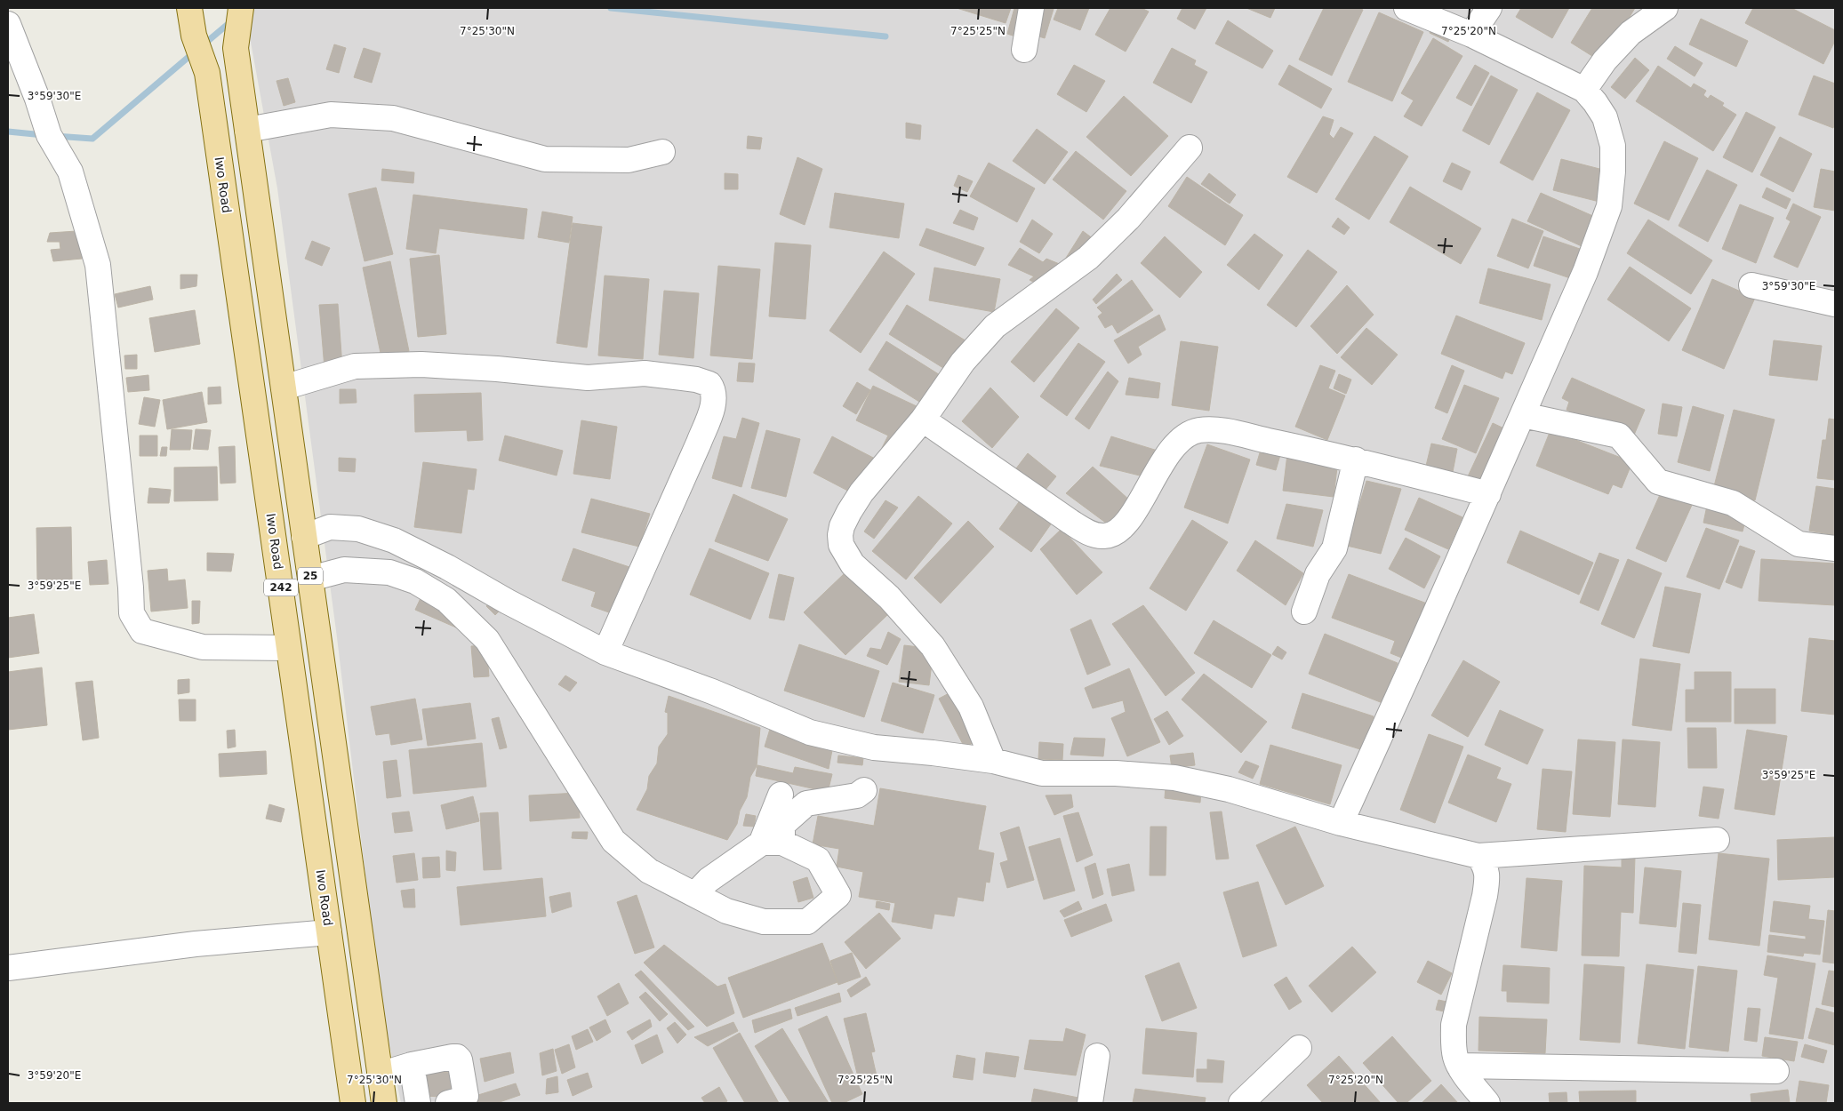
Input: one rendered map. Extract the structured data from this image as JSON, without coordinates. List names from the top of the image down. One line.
{"streets":{"main road":["Iwo Road","25","242"]},"coordinates":["7°25'30\"N","7°25'25\"N","7°25'20\"N","3°59'30\"E","3°59'25\"E","3°59'20\"E"]}
